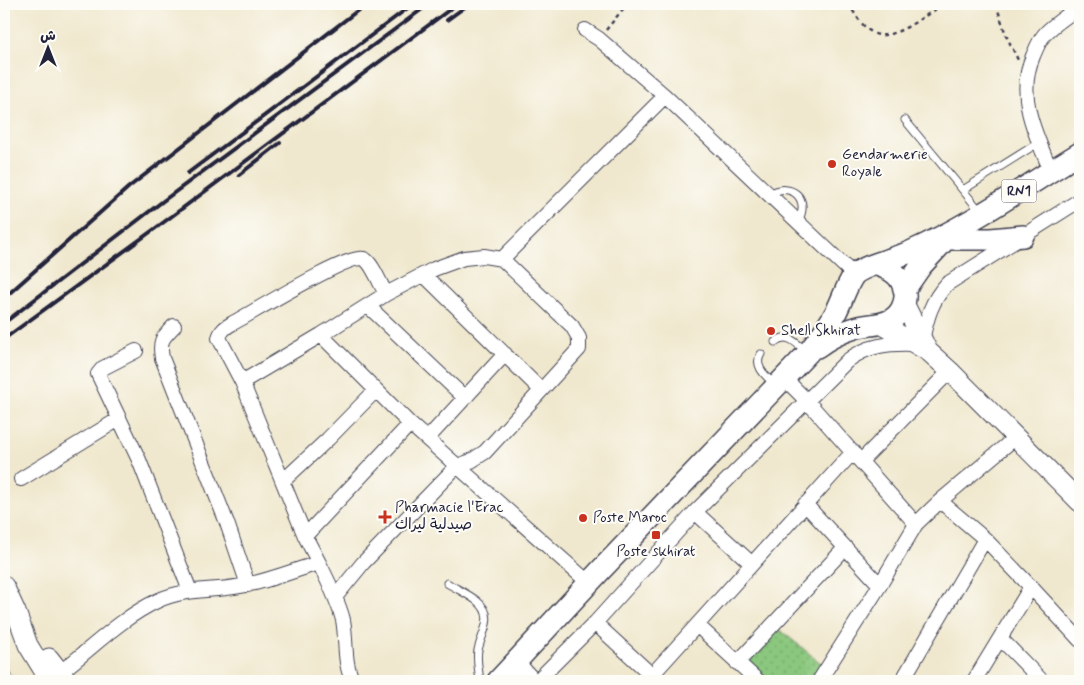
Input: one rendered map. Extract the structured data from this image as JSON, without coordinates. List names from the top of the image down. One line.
{"streets":{"main road":["RN1"]},"places":{"other":["Gendarmerie Royale","Shell Skhirat","Poste Maroc"],"health":["Pharmacie l'Erac صيدلية ليراك"],"transit":["Poste skhirat"]},"north":"top"}
